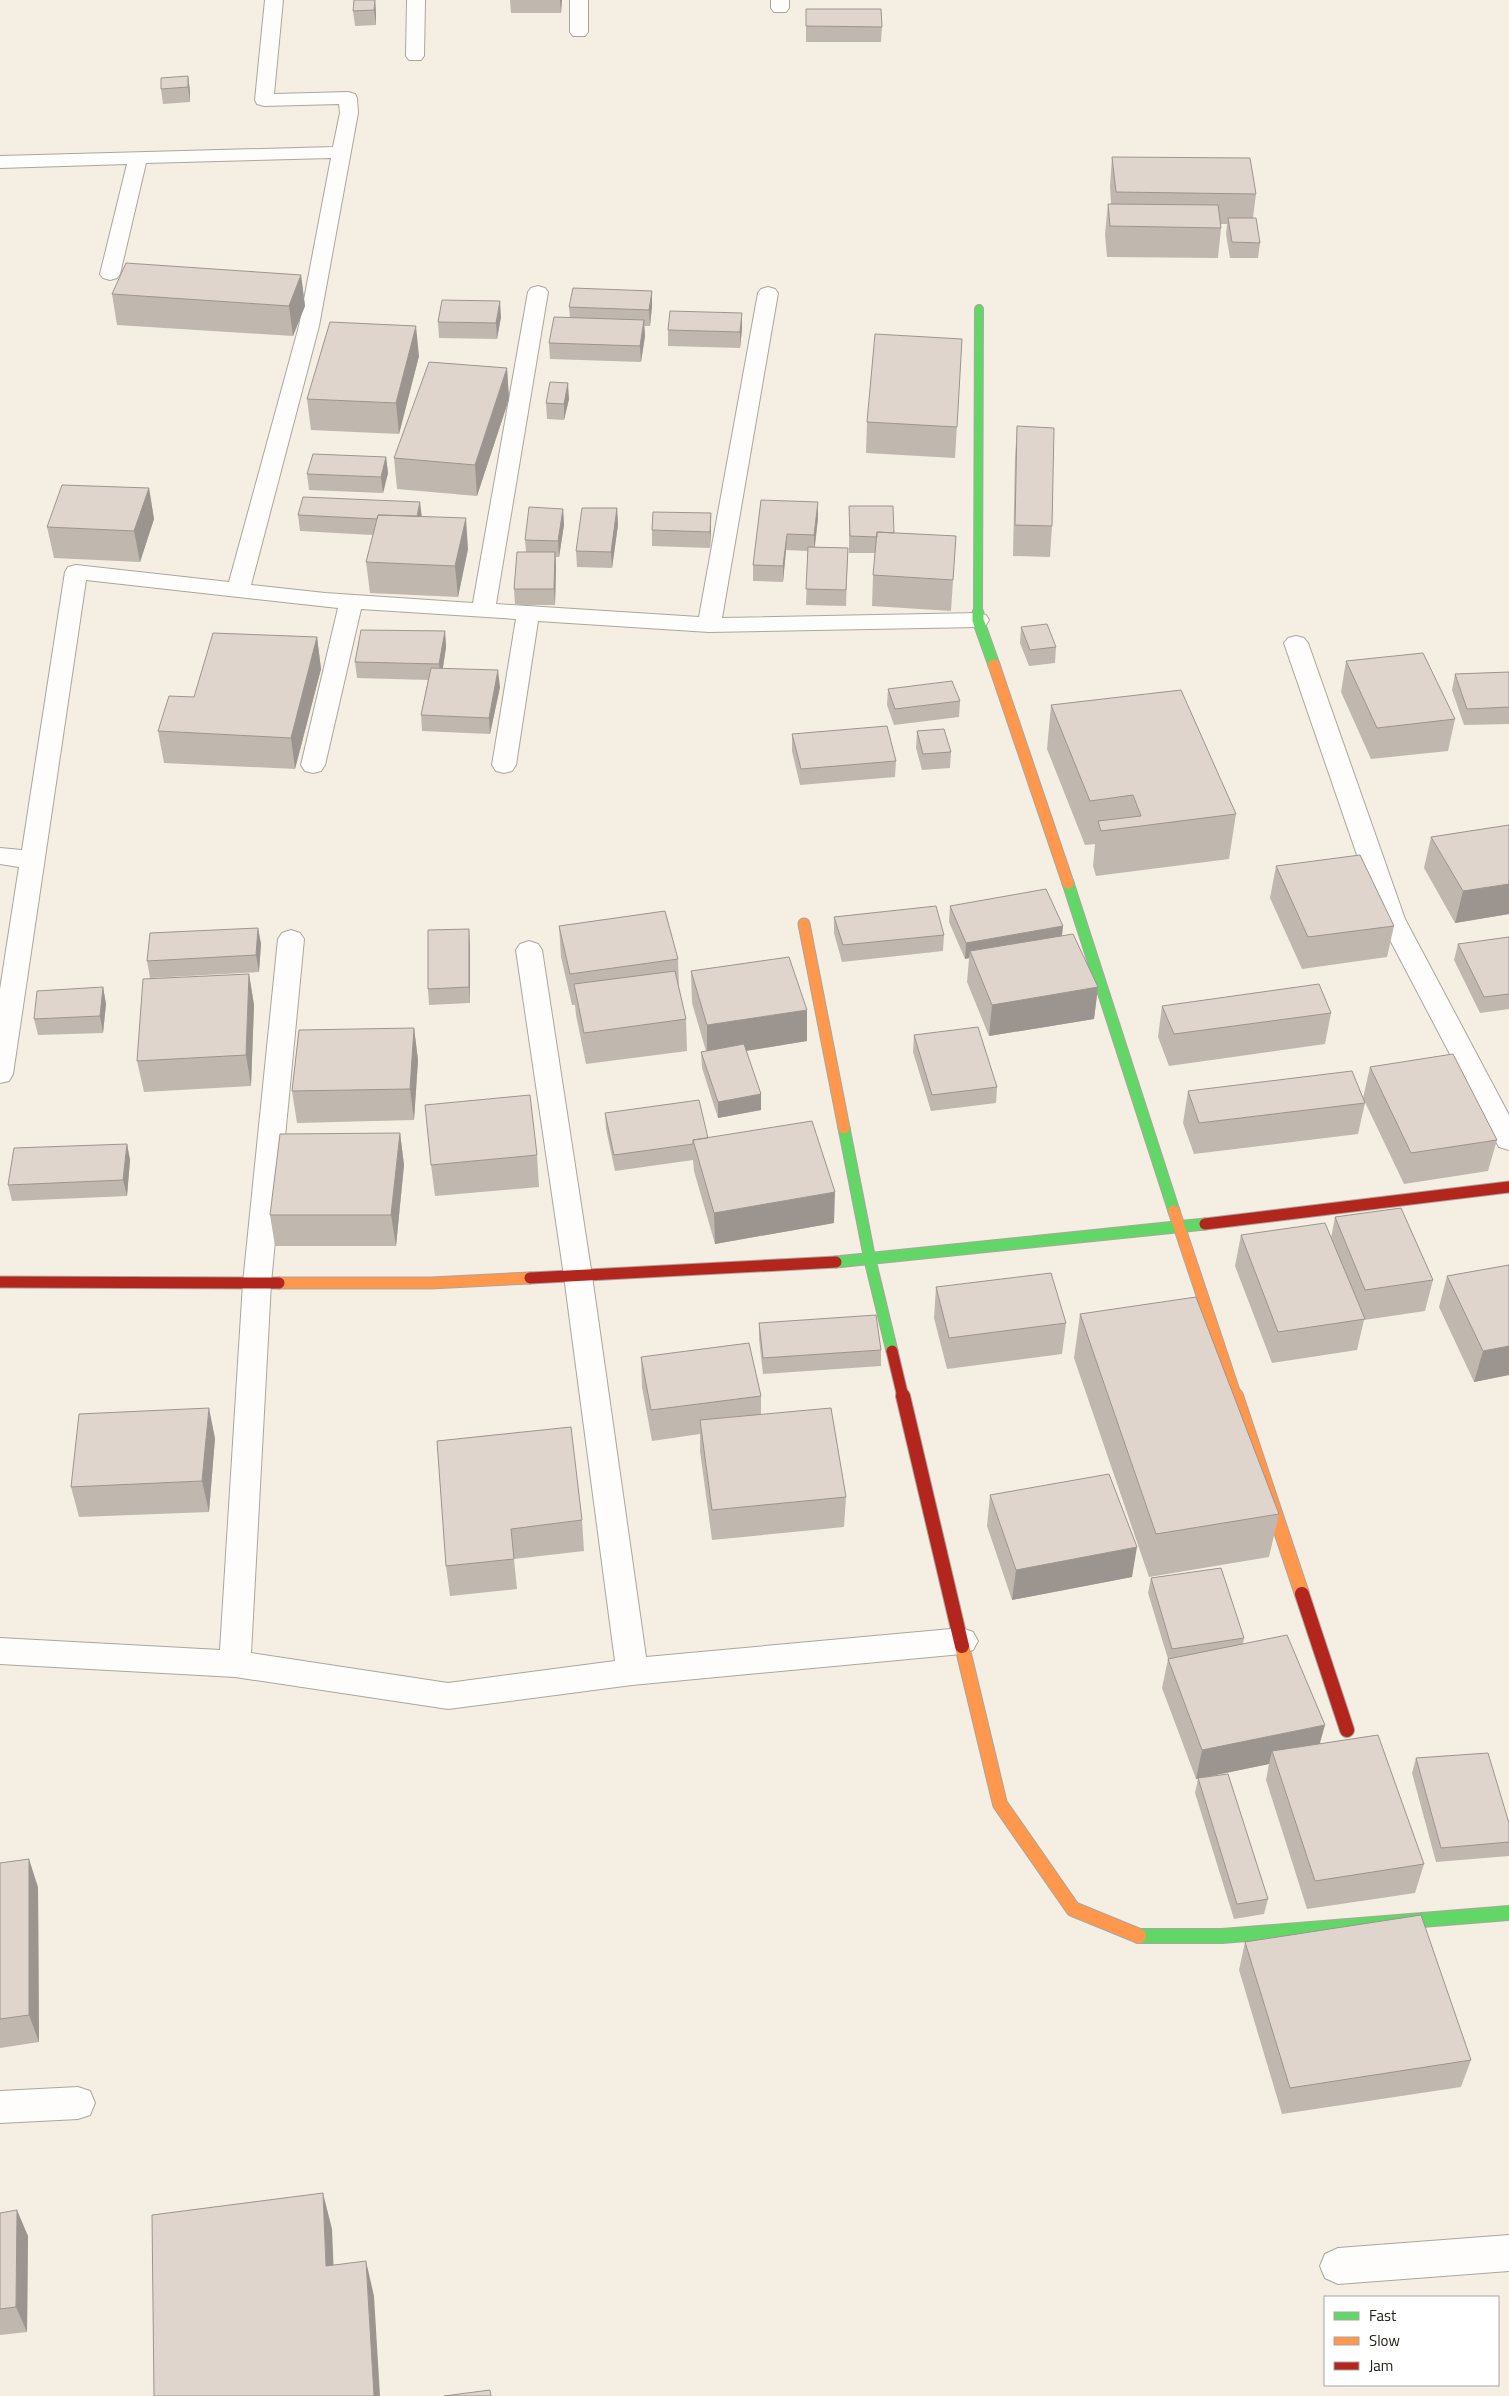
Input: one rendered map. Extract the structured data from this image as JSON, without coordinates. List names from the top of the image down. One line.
{"legend":["Fast","Slow","Jam"]}
